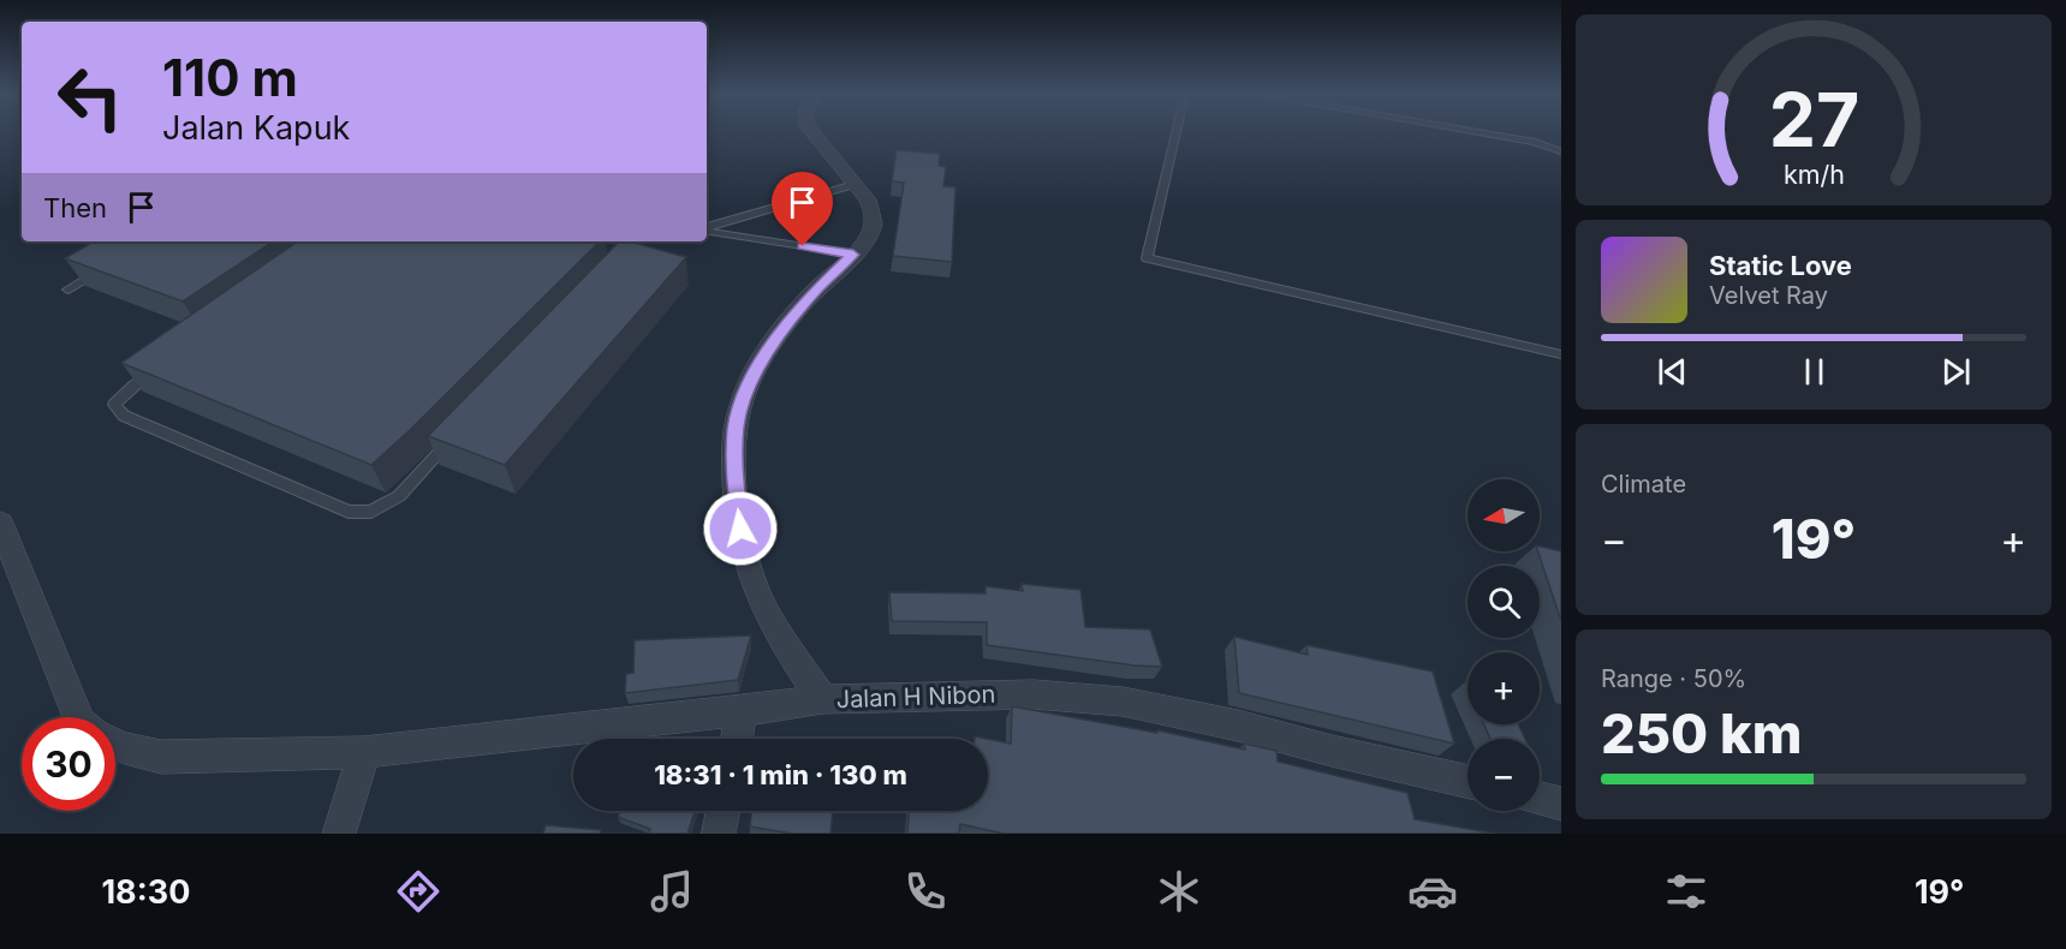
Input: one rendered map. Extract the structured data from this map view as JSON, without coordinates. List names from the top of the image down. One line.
{"streets":{"street":["Jalan H Nibon"]},"north":"left","page":{"turn":["110 m","Jalan Kapuk"],"then":"Then","song":["Static Love","Velvet Ray"],"tile":["Climate",["Range · 50%","250 km"]],"map_buttons":["+","−"],"heat":["−","19°","+"],"limit":"30","trip":"18:31 · 1 min · 130 m","tabs":["18:30","19°"],"gauge":["27","km/h"]}}
